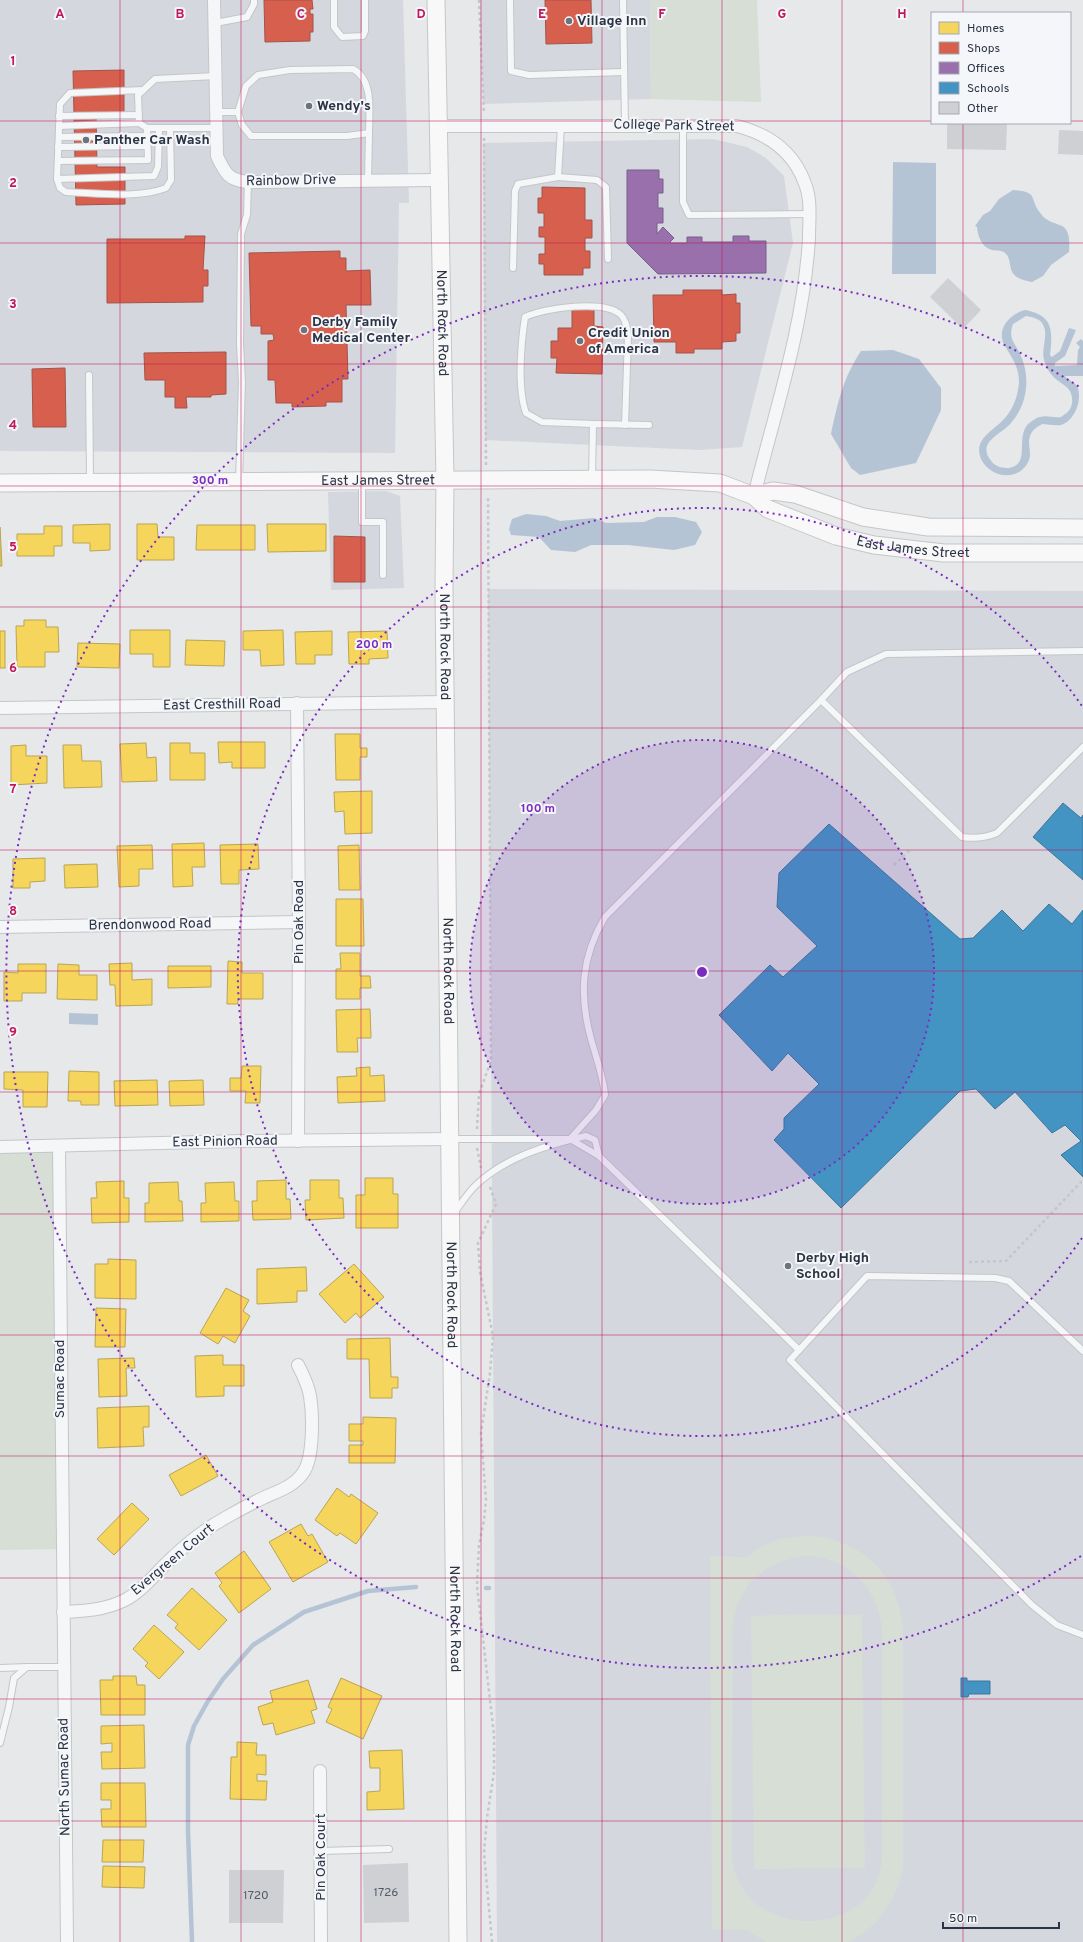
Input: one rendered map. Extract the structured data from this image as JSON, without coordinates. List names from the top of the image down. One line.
{"streets":{"main road":["North Rock Road","East James Street"],"street":["College Park Street","Rainbow Drive","East Cresthill Road","Pin Oak Road","Brendonwood Road","East Pinion Road","Sumac Road","Evergreen Court","North Sumac Road","Pin Oak Court"]},"crossings":[["College Park Street","North Rock Road"],["College Park Street","East James Street"],["Rainbow Drive","North Rock Road"],["North Rock Road","East James Street"],["North Rock Road","East Cresthill Road"],["North Rock Road","East Pinion Road"],["East Cresthill Road","Pin Oak Road"],["Pin Oak Road","Brendonwood Road"],["Pin Oak Road","East Pinion Road"],["East Pinion Road","Sumac Road"],["Sumac Road","Evergreen Court"],["Sumac Road","North Sumac Road"],["Evergreen Court","North Sumac Road"]],"places":["Village Inn","Wendy's","Panther Car Wash","Derby Family Medical Center","Credit Union of America","Derby High School"],"house_numbers":["1726","1720"],"legend":["Homes","Shops","Offices","Schools","Other"],"scale_bar":"50 m","grid":{"columns":["A","B","C","D","E","F","G","H"],"rows":["1","2","3","4","5","6","7","8","9"]},"rings":["300 m","200 m","100 m"]}
